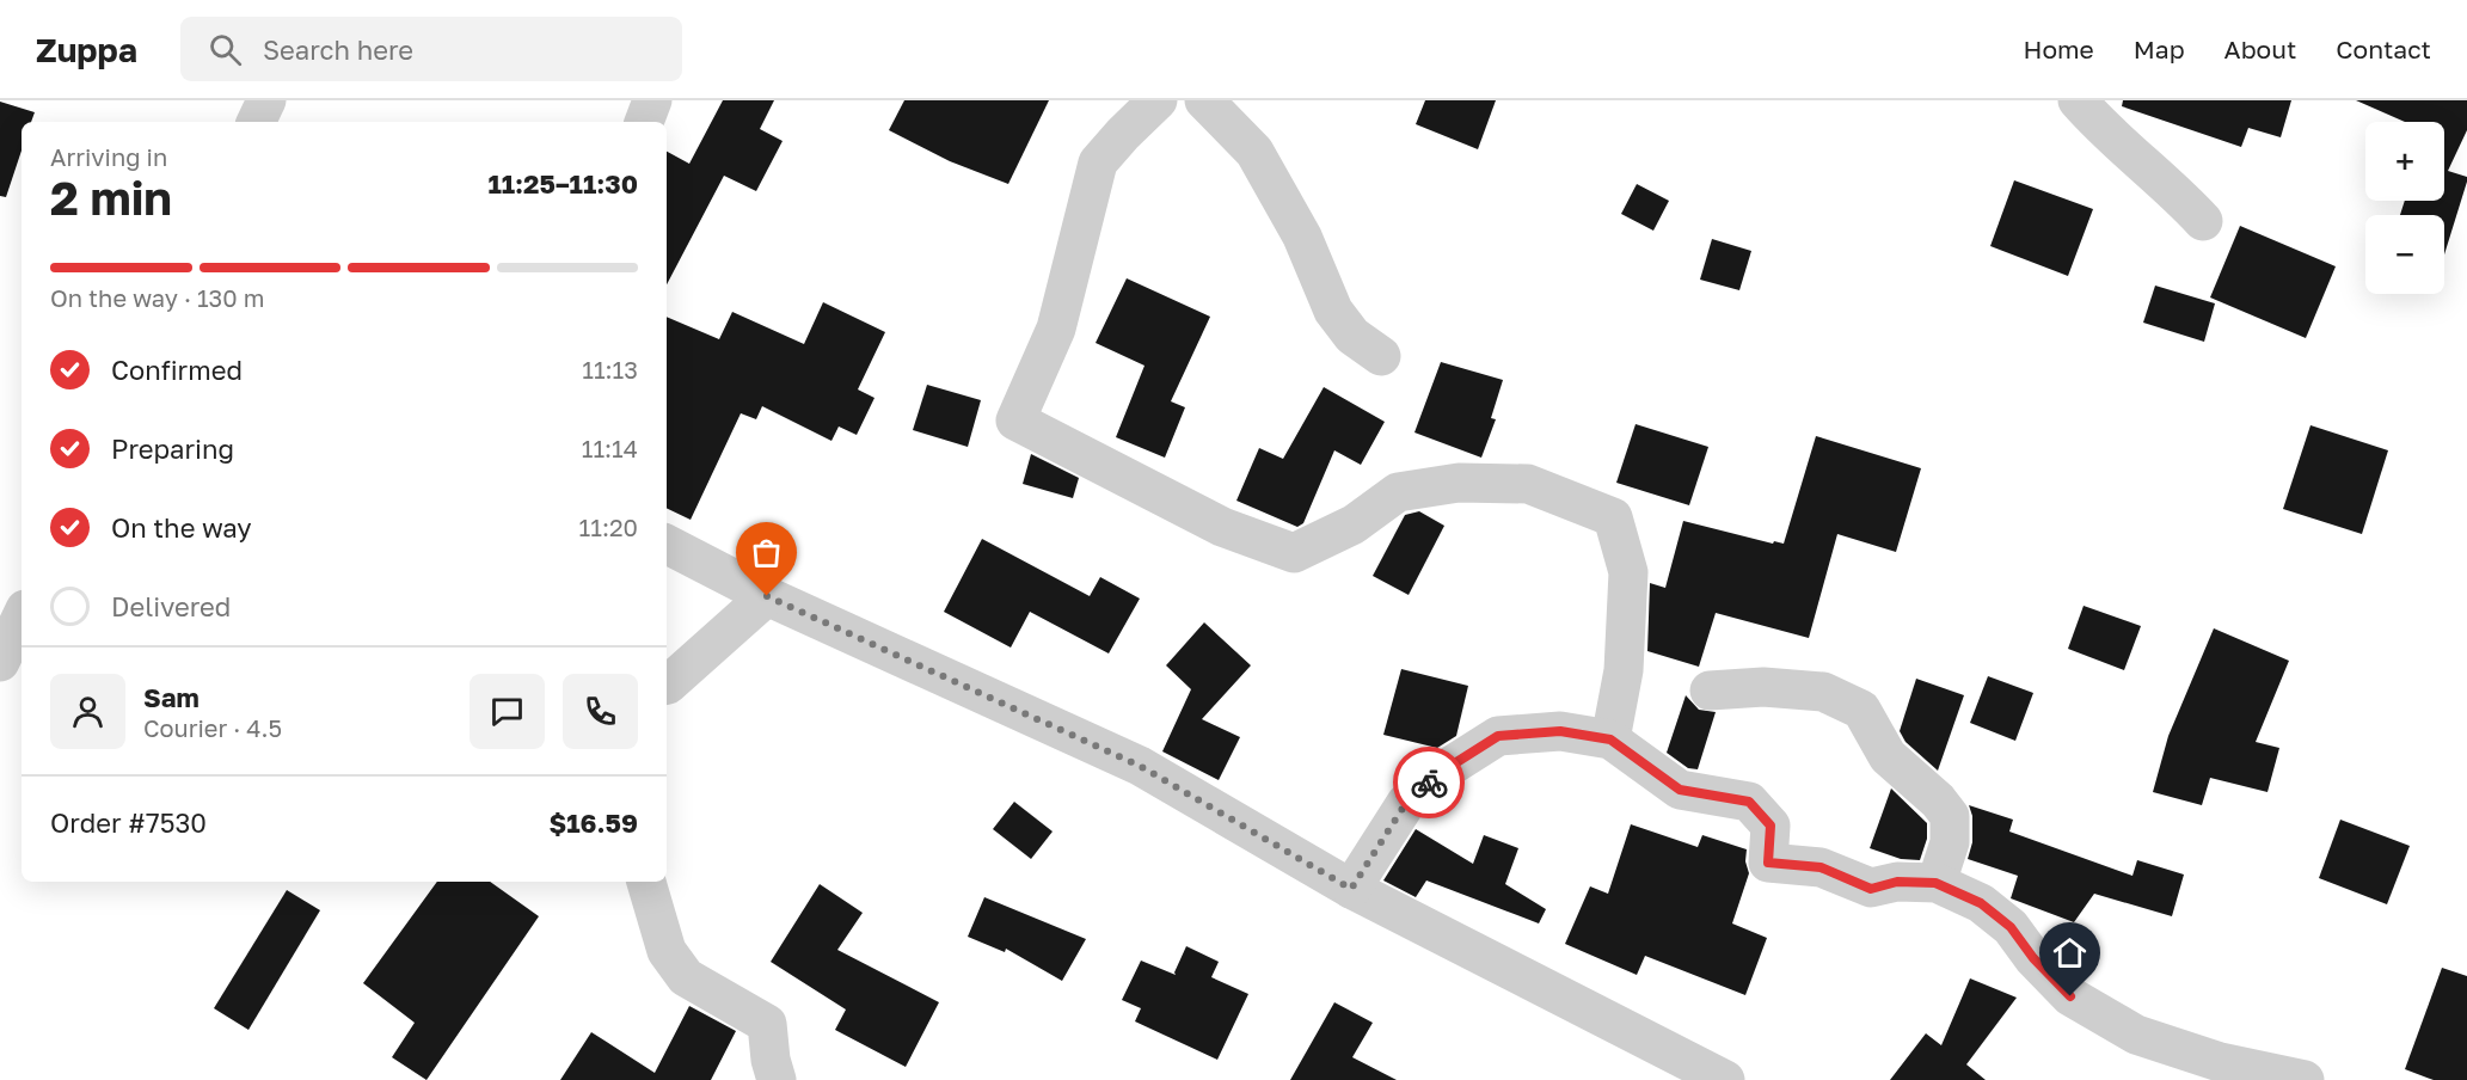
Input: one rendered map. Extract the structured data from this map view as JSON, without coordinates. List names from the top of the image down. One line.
{"page":{"header":"Zuppa","search":"Search here","nav":["Home","Map","About","Contact"],"map_buttons":["+","−"],"heading":["2 min","Arriving in","11:25–11:30"],"panel":["Sam","Courier · 4.5","Order #7530","$16.59"],"bar":"On the way · 130 m","list":[["Confirmed","11:13"],["Preparing","11:14"],["On the way","11:20"],"Delivered"]}}
